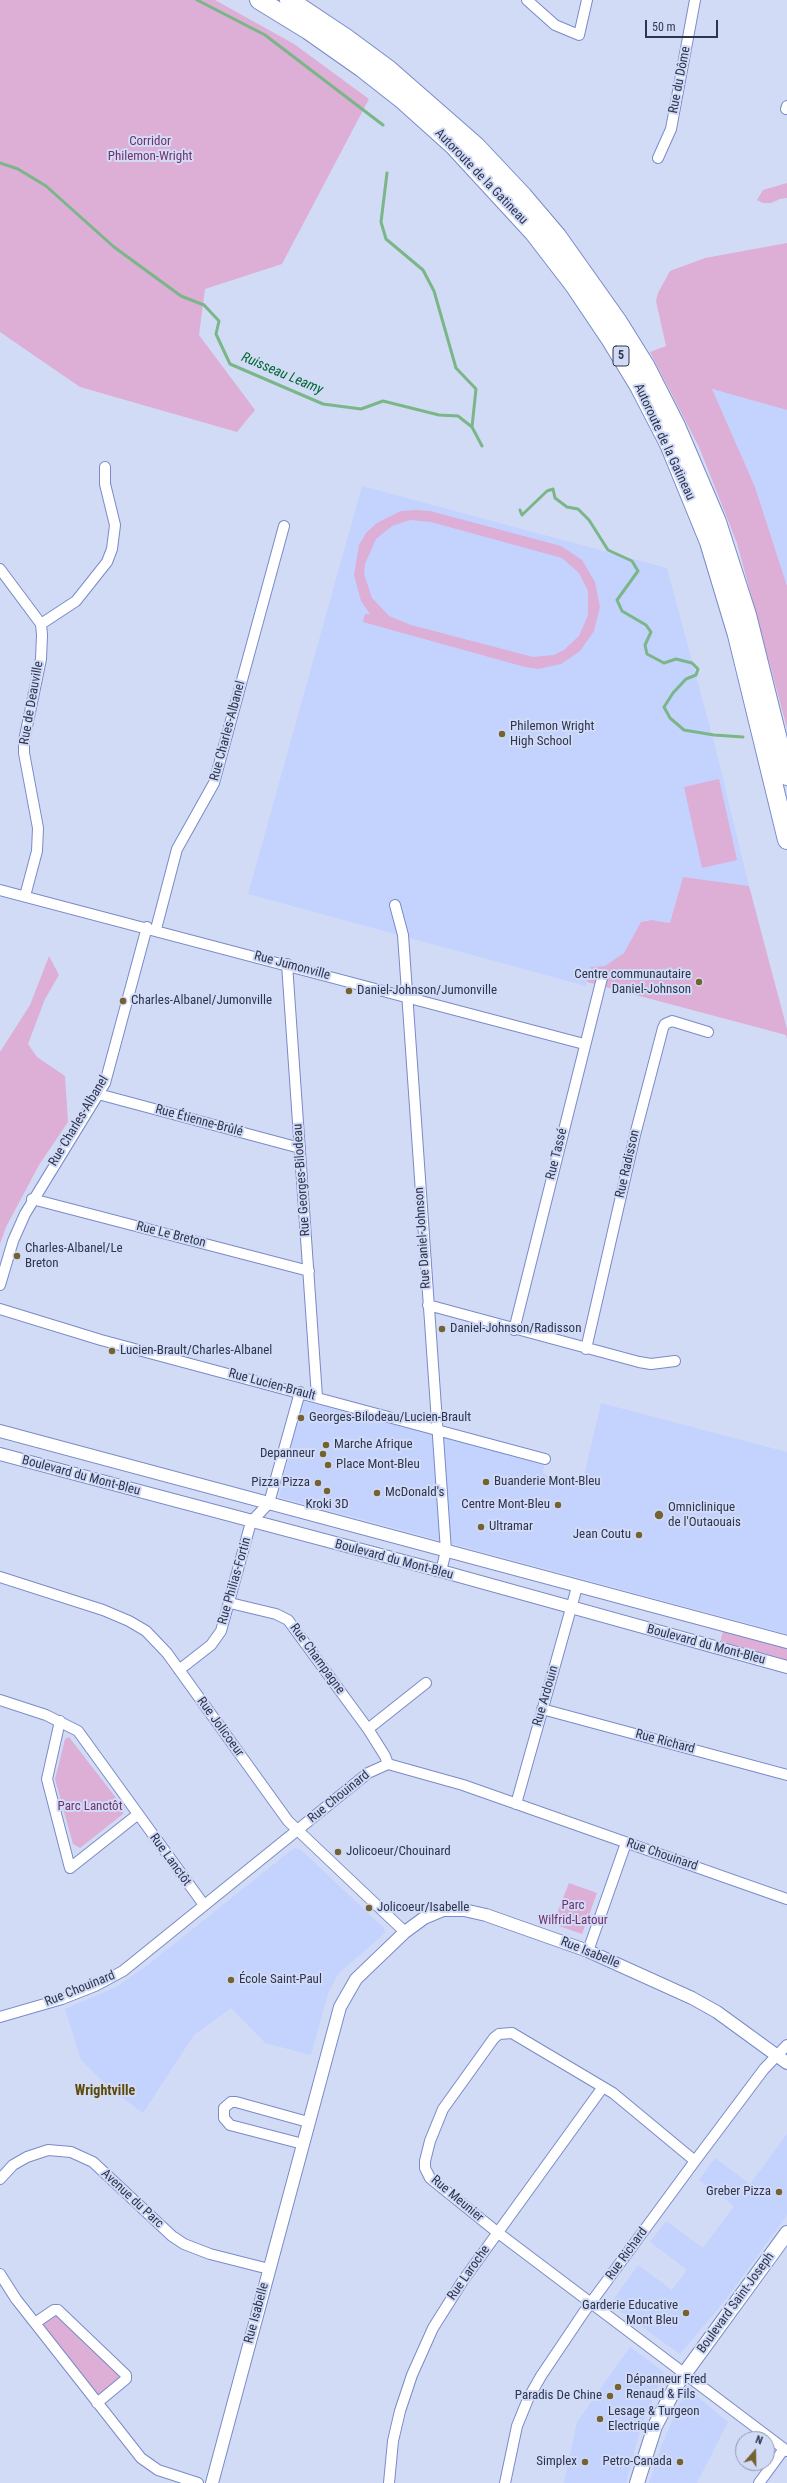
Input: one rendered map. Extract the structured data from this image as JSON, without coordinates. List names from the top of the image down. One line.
{"streets":{"highway":["Autoroute de la Gatineau","5"],"main road":["Boulevard Saint-Joseph"],"street":["Rue du Dôme","Rue de Deauville","Rue Charles-Albanel","Rue Jumonville","Rue Étienne-Brûlé","Rue Tassé","Rue Radisson","Rue Georges-Bilodeau","Rue Le Breton","Rue Daniel-Johnson","Rue Lucien-Brault","Boulevard du Mont-Bleu","Rue Philias-Fortin","Rue Champagne","Rue Ardouin","Rue Jolicoeur","Rue Richard","Rue Chouinard","Rue Lanctôt","Rue Isabelle","Avenue du Parc","Rue Meunier","Rue Laroche"]},"crossings":[["Rue de Deauville","Rue Jumonville"],["Rue Charles-Albanel","Rue Jumonville"],["Rue Charles-Albanel","Rue Étienne-Brûlé"],["Rue Charles-Albanel","Rue Le Breton"],["Rue Jumonville","Rue Tassé"],["Rue Jumonville","Rue Georges-Bilodeau"],["Rue Jumonville","Rue Daniel-Johnson"],["Rue Étienne-Brûlé","Rue Georges-Bilodeau"],["Rue Georges-Bilodeau","Rue Le Breton"],["Rue Georges-Bilodeau","Rue Lucien-Brault"],["Rue Daniel-Johnson","Rue Lucien-Brault"],["Rue Daniel-Johnson","Boulevard du Mont-Bleu"],["Boulevard du Mont-Bleu","Rue Philias-Fortin"],["Boulevard du Mont-Bleu","Rue Ardouin"],["Rue Philias-Fortin","Rue Champagne"],["Rue Philias-Fortin","Rue Jolicoeur"],["Rue Champagne","Rue Chouinard"],["Rue Ardouin","Rue Richard"],["Rue Ardouin","Rue Chouinard"],["Rue Jolicoeur","Rue Chouinard"],["Rue Jolicoeur","Rue Isabelle"],["Rue Richard","Rue Isabelle"],["Rue Richard","Rue Meunier"],["Rue Chouinard","Rue Lanctôt"],["Rue Isabelle","Avenue du Parc"],["Rue Meunier","Rue Laroche"],["Rue Meunier","Boulevard Saint-Joseph"]],"districts":["Wrightville"],"water":["Ruisseau Leamy"],"parks":["Corridor Philemon-Wright","Parc Lanctôt","Parc Wilfrid-Latour"],"places":["Philemon Wright High School","Centre communautaire Daniel-Johnson","Daniel-Johnson/Jumonville","Charles-Albanel/Jumonville","Charles-Albanel/Le Breton","Daniel-Johnson/Radisson","Lucien-Brault/Charles-Albanel","Georges-Bilodeau/Lucien-Brault","Marche Afrique","Depanneur","Place Mont-Bleu","Buanderie Mont-Bleu","Pizza Pizza","Kroki 3D","McDonald's","Centre Mont-Bleu","Omniclinique de l'Outaouais","Ultramar","Jean Coutu","Jolicoeur/Chouinard","Jolicoeur/Isabelle","École Saint-Paul","Greber Pizza","Garderie Educative Mont Bleu","Dépanneur Fred Renaud & Fils","Paradis De Chine","Lesage & Turgeon Electrique","Simplex","Petro-Canada"],"scale_bar":"50 m","north":"top"}
